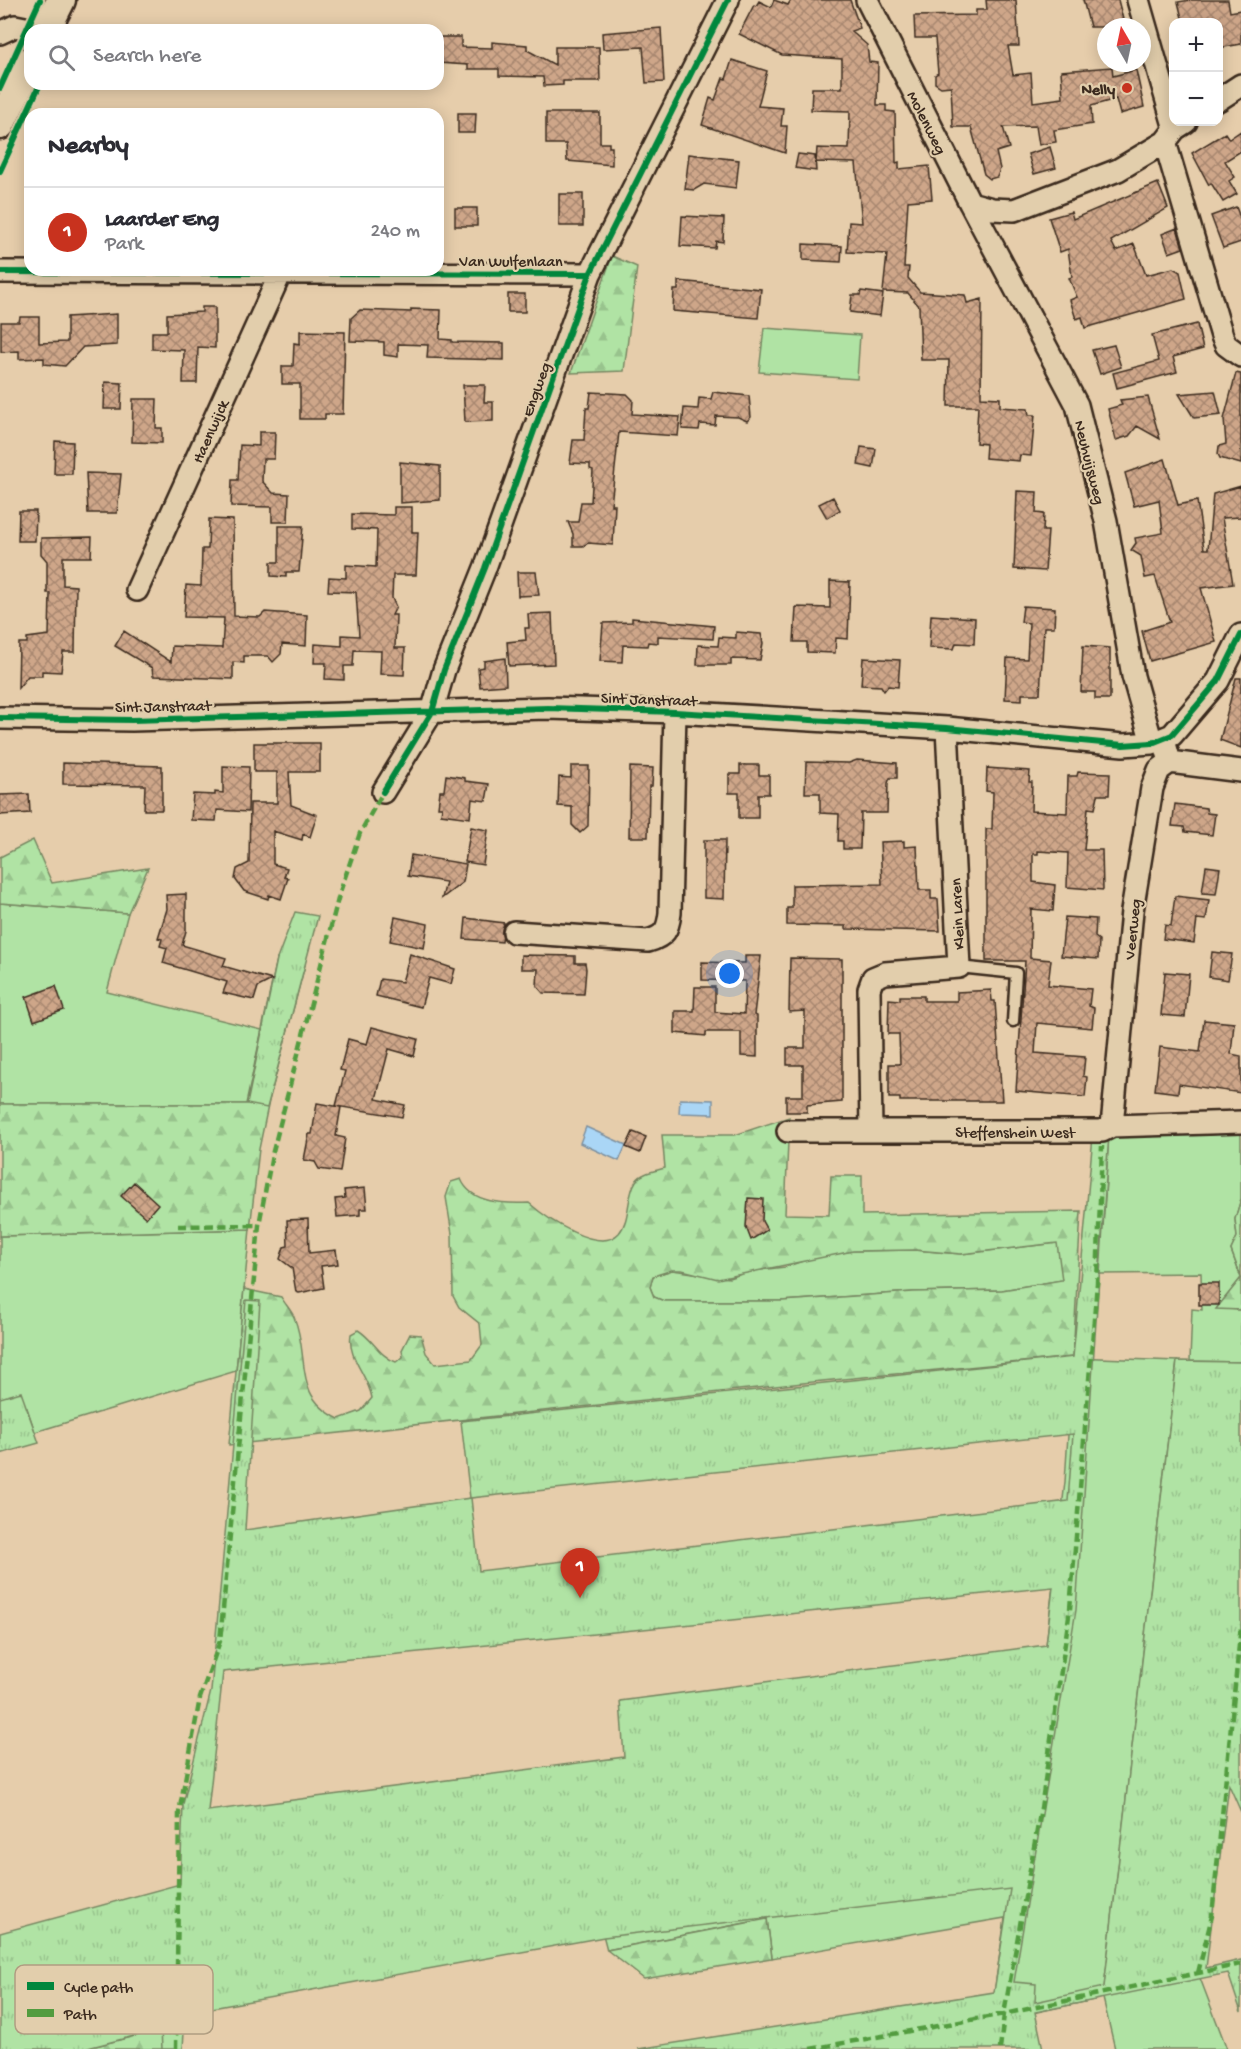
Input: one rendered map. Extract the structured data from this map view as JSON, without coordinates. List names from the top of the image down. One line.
{"streets":{"street":["Molenweg","Van Wulfenlaan","Engweg","Haenwijck","Neuhuijsweg","Sint Janstraat","Klein Laren","Veerweg","Steffenshein West"]},"crossings":[["Molenweg","Neuhuijsweg"],["Van Wulfenlaan","Engweg"],["Engweg","Sint Janstraat"],["Neuhuijsweg","Sint Janstraat"],["Sint Janstraat","Klein Laren"],["Klein Laren","Steffenshein West"],["Veerweg","Steffenshein West"]],"places":["Nelly"],"legend":["Cycle path","Path"],"north":"top","page":{"map_buttons":["+","−"],"search":"Search here","heading":"Nearby","list":[{"mark":"1","name":"Laarder Eng","note":"Park","value":"240 m"}],"pins":"1"}}
